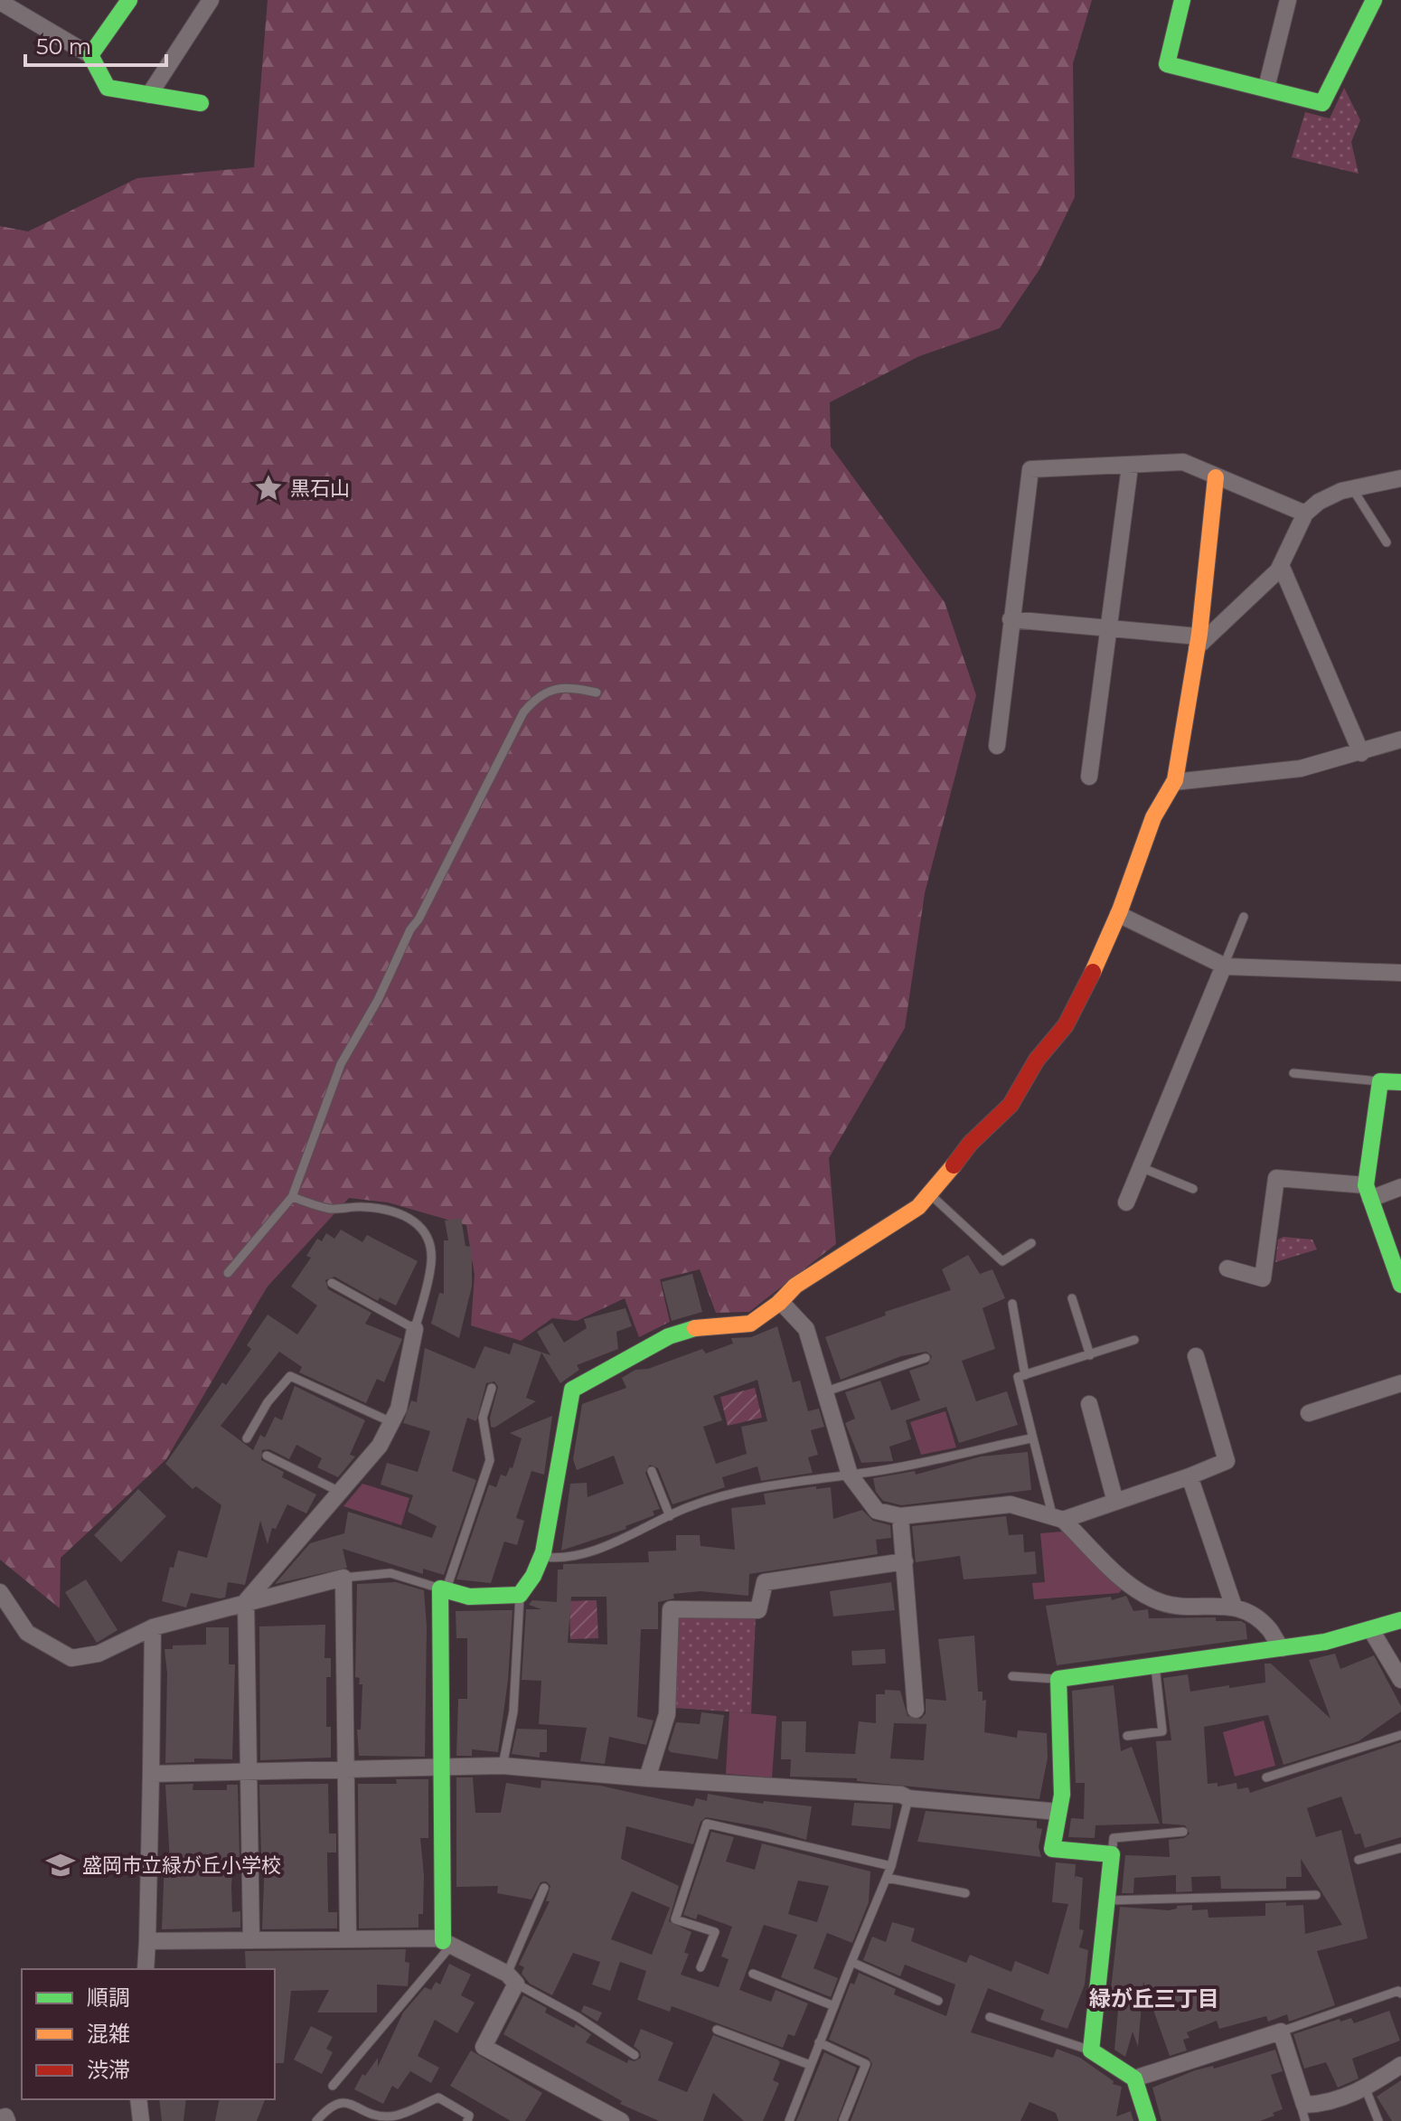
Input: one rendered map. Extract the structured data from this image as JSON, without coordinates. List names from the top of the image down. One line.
{"districts":["緑が丘三丁目"],"places":{"place":["黒石山"],"school or university":["盛岡市立緑が丘小学校"]},"legend":["順調","混雑","渋滞"],"scale_bar":"50 m"}
